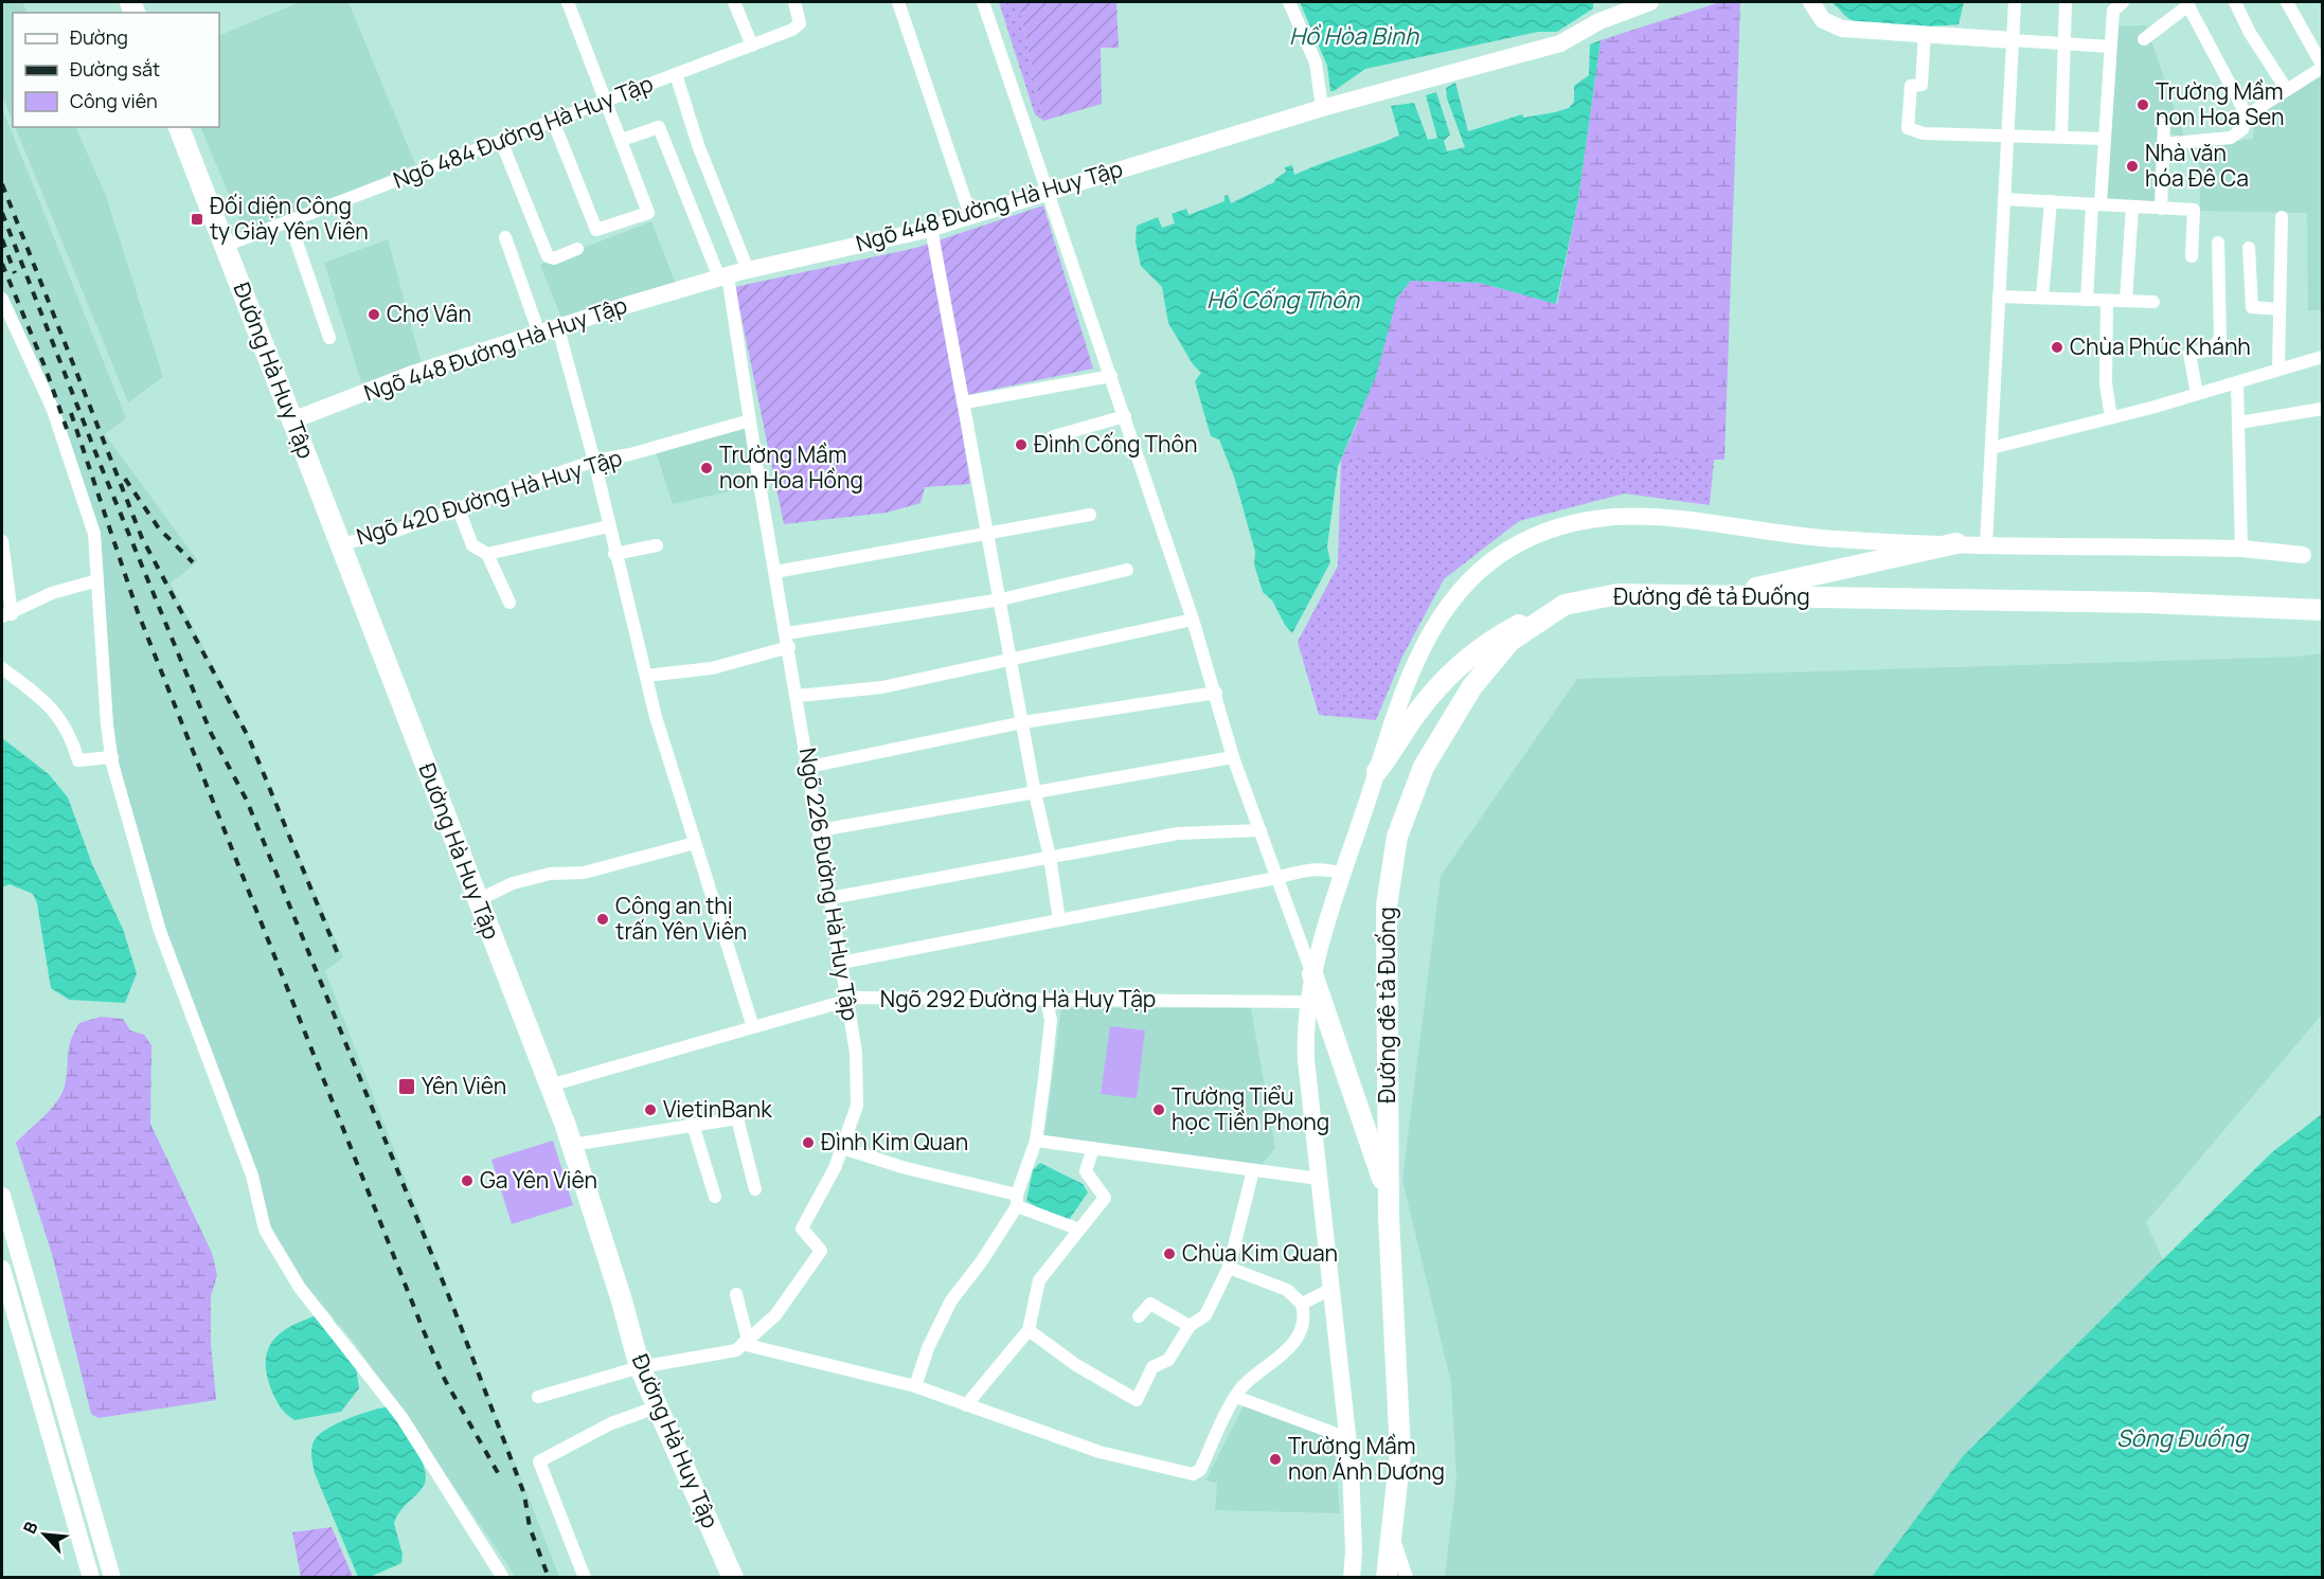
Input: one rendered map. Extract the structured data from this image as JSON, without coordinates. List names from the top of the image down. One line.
{"streets":{"main road":["Đường Hà Huy Tập","Đường đê tả Đuống"],"street":["Ngõ 484 Đường Hà Huy Tập","Ngõ 448 Đường Hà Huy Tập","Ngõ 420 Đường Hà Huy Tập","Ngõ 226 Đường Hà Huy Tập","Ngõ 292 Đường Hà Huy Tập"]},"crossings":[["Ngõ 484 Đường Hà Huy Tập","Đường Hà Huy Tập"],["Ngõ 448 Đường Hà Huy Tập","Đường Hà Huy Tập"],["Ngõ 448 Đường Hà Huy Tập","Ngõ 226 Đường Hà Huy Tập"],["Đường Hà Huy Tập","Ngõ 420 Đường Hà Huy Tập"],["Đường Hà Huy Tập","Ngõ 226 Đường Hà Huy Tập"],["Đường Hà Huy Tập","Ngõ 292 Đường Hà Huy Tập"],["Ngõ 420 Đường Hà Huy Tập","Ngõ 226 Đường Hà Huy Tập"],["Ngõ 226 Đường Hà Huy Tập","Ngõ 292 Đường Hà Huy Tập"]],"water":["Hồ Hòa Bình","Hồ Cống Thôn","Sông Đuống"],"places":{"other":["Trường Mầm non Hoa Sen","Nhà văn hóa Đê Ca","Chợ Vân","Chùa Phúc Khánh","Đình Cống Thôn","Trường Mầm non Hoa Hồng","Công an thị trấn Yên Viên","VietinBank","Trường Tiểu học Tiền Phong","Đình Kim Quan","Ga Yên Viên","Chùa Kim Quan","Trường Mầm non Ánh Dương"],"transit":["Đối diện Công ty Giày Yên Viên","Yên Viên"]},"legend":["Đường","Đường sắt","Công viên"],"north":"top left"}
